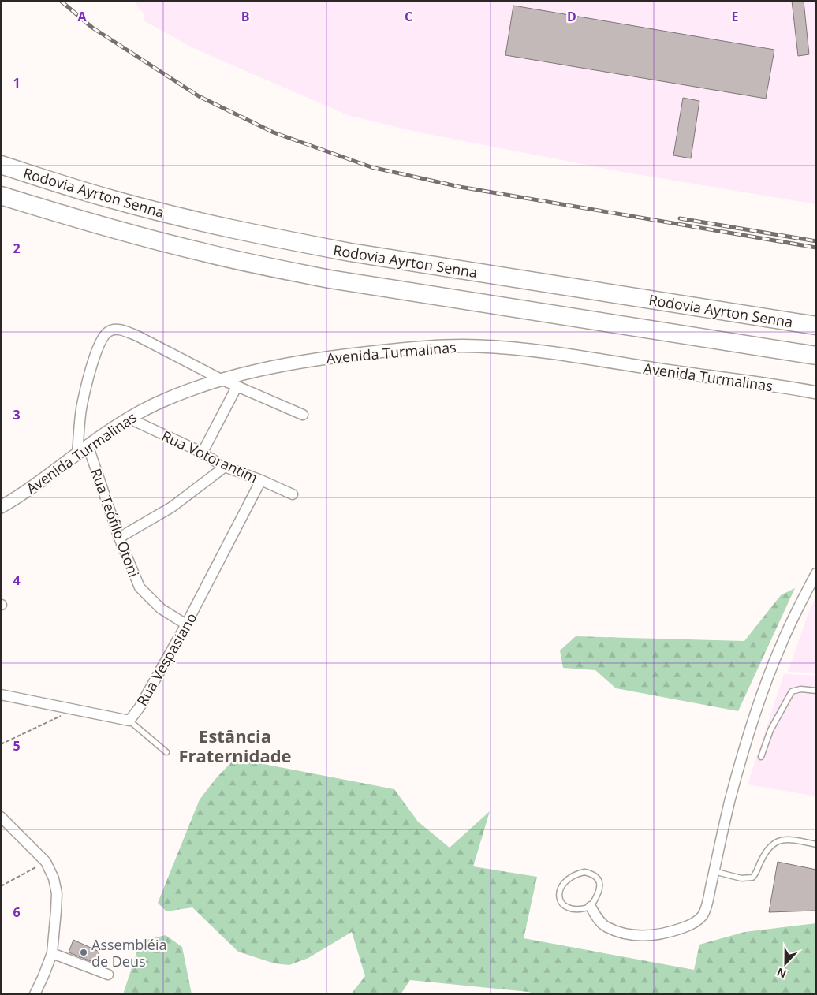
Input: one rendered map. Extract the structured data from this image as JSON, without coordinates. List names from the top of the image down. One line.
{"streets":{"highway":["Rodovia Ayrton Senna"],"street":["Avenida Turmalinas","Rua Votorantim","Rua Teófilo Otoni","Rua Vespasiano"]},"crossings":[["Avenida Turmalinas","Rua Votorantim"],["Avenida Turmalinas","Rua Teófilo Otoni"],["Rua Votorantim","Rua Vespasiano"],["Rua Teófilo Otoni","Rua Vespasiano"]],"districts":["Estância Fraternidade"],"places":["Assembléia de Deus"],"north":"bottom","grid":{"columns":["A","B","C","D","E"],"rows":["1","2","3","4","5","6"]}}
